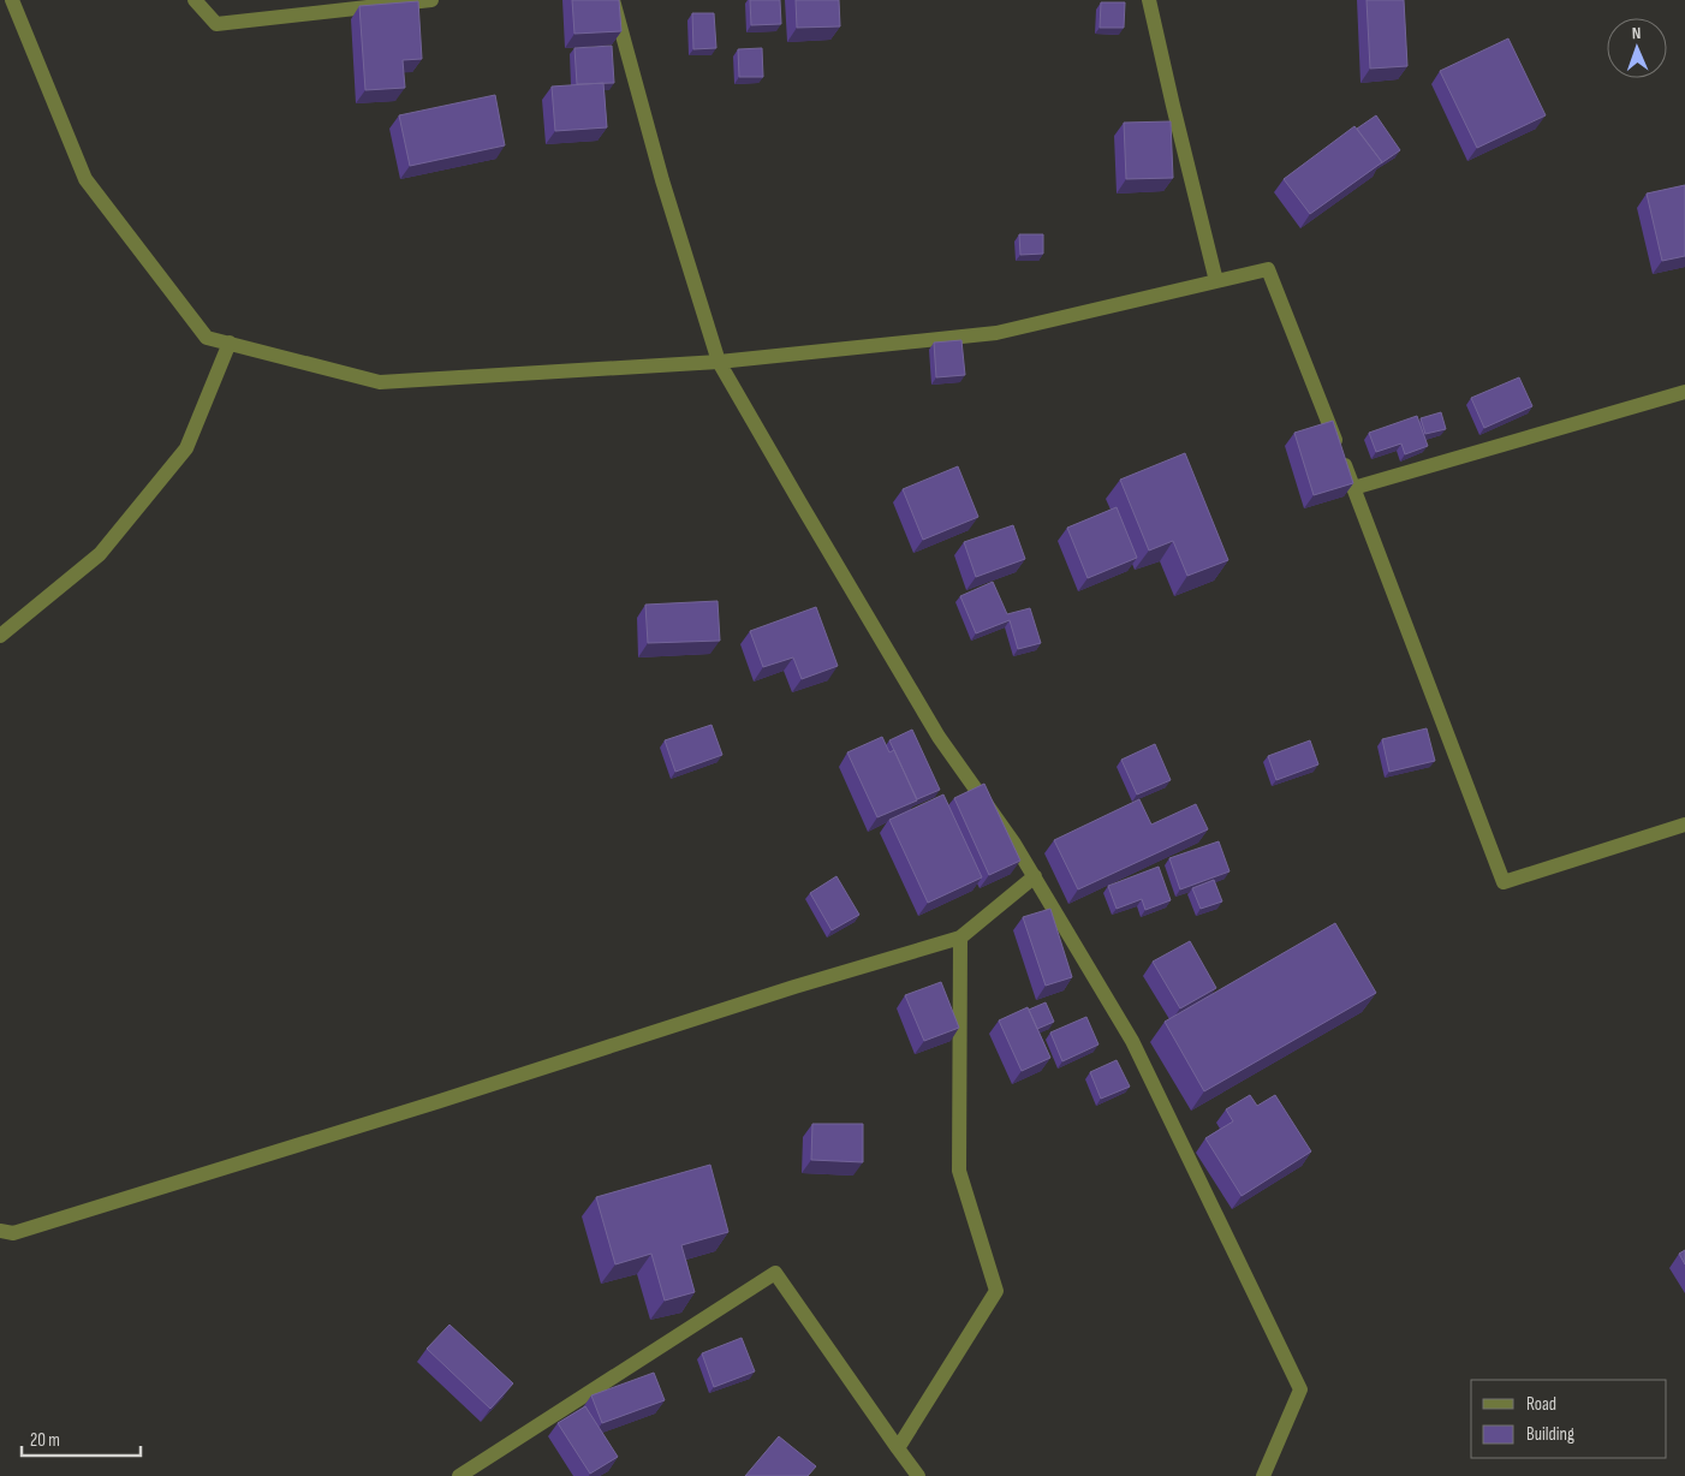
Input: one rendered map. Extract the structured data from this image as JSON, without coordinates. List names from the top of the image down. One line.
{"legend":["Road","Building"],"scale_bar":"20 m","north":"top"}
